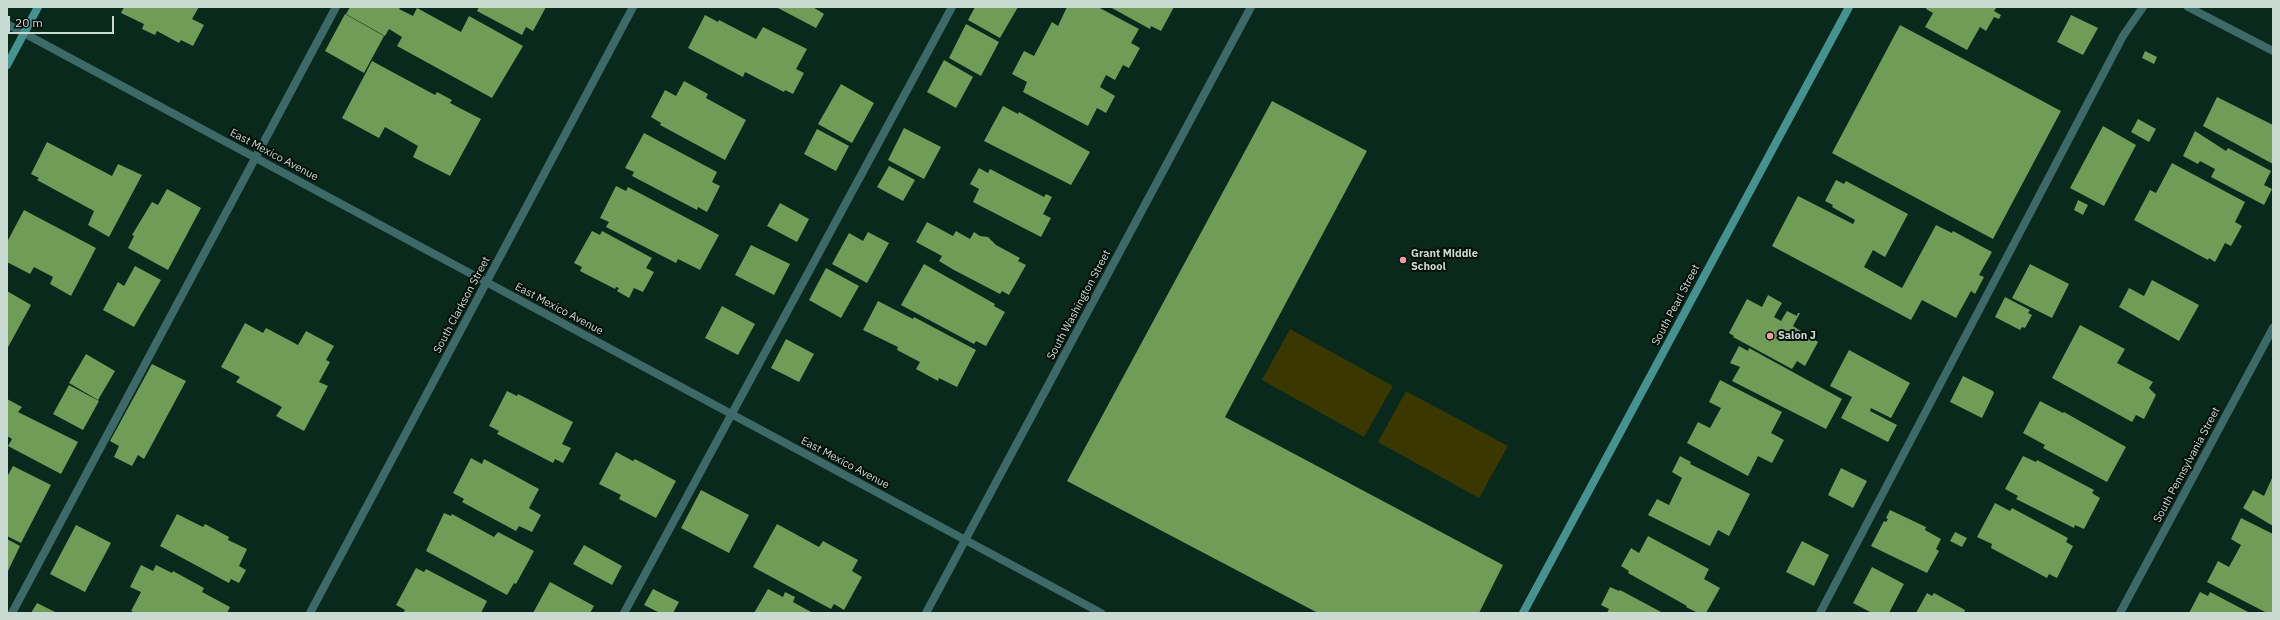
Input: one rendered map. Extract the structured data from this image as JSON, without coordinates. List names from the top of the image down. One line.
{"streets":{"street":["East Mexico Avenue","South Clarkson Street","South Washington Street","South Pearl Street","South Pennsylvania Street"]},"crossings":[["East Mexico Avenue","South Clarkson Street"],["East Mexico Avenue","South Washington Street"]],"places":["Grant Middle School","Salon J"],"scale_bar":"20 m"}
